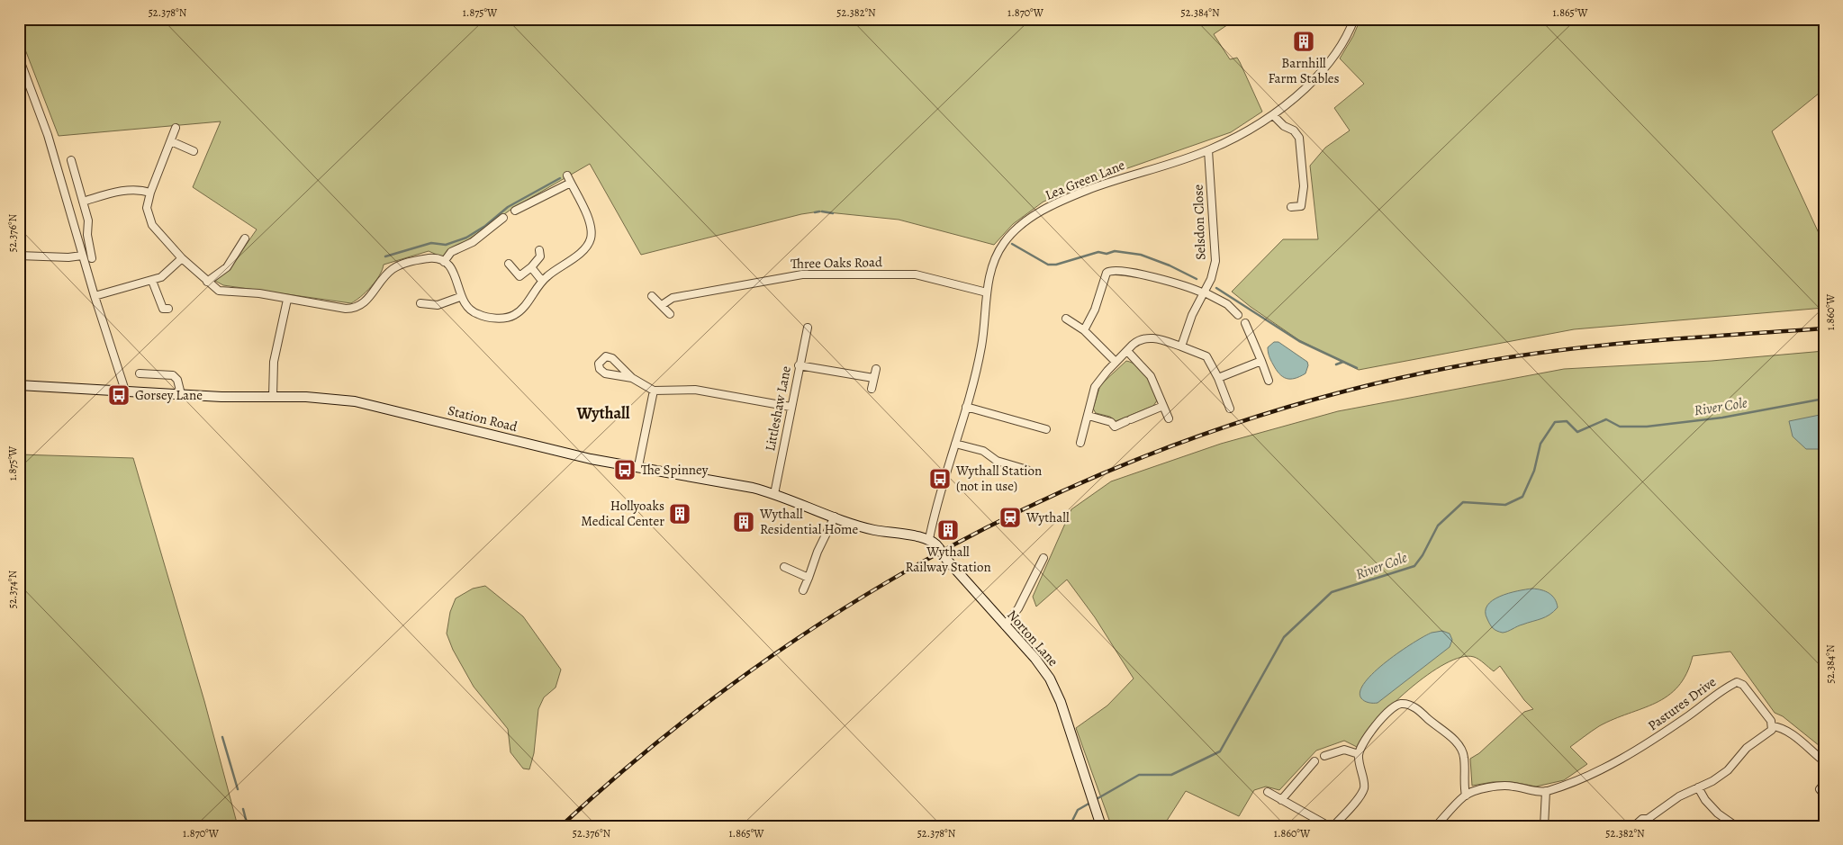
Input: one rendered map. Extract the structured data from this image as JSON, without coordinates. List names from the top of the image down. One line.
{"streets":{"street":["Lea Green Lane","Selsdon Close","Three Oaks Road","Littleshaw Lane","Station Road","Norton Lane","Pastures Drive"]},"crossings":[["Lea Green Lane","Selsdon Close"],["Lea Green Lane","Three Oaks Road"],["Lea Green Lane","Station Road"],["Lea Green Lane","Norton Lane"],["Littleshaw Lane","Station Road"],["Station Road","Norton Lane"]],"districts":["Wythall"],"water":["River Cole"],"places":{"building":["Barnhill Farm Stables","Hollyoaks Medical Center","Wythall Residential Home","Wythall Railway Station"],"bus stop":["Gorsey Lane","The Spinney","Wythall Station (not in use)"],"station":["Wythall"]},"coordinates":["52.378°N","1.875°W","52.382°N","1.870°W","52.384°N","1.865°W","52.376°N","1.860°W","52.374°N"]}
